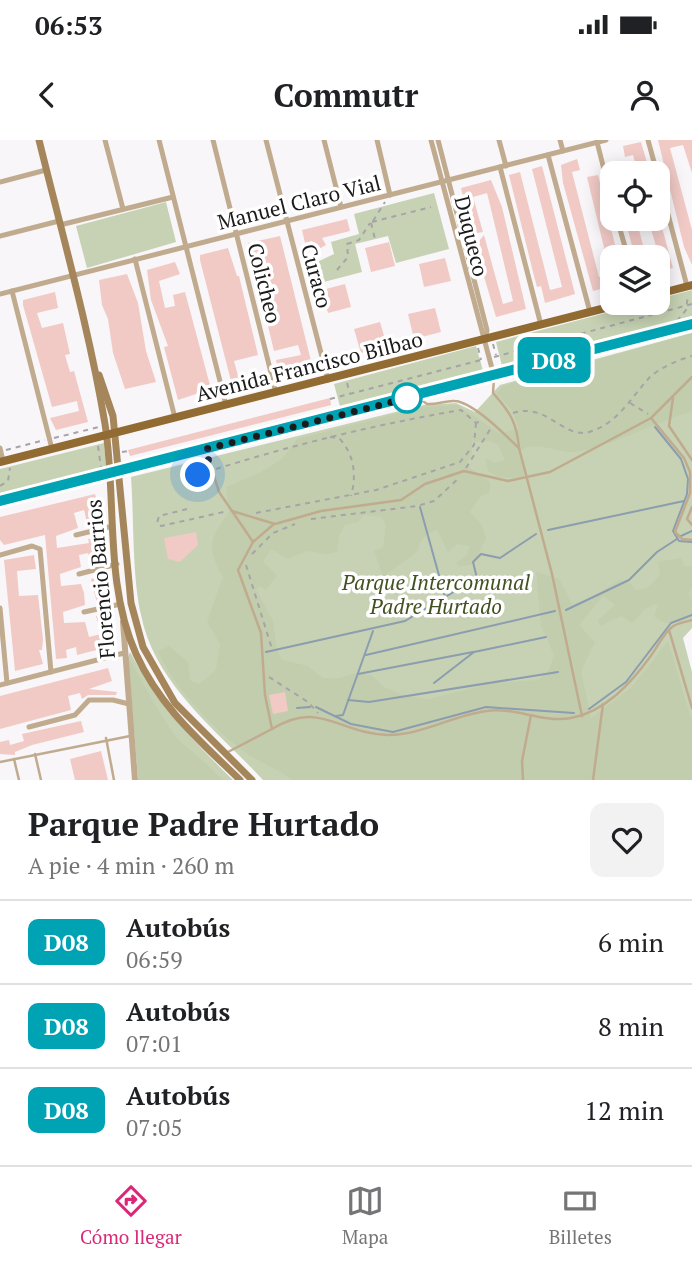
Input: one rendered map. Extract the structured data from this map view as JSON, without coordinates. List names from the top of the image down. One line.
{"streets":{"main road":["Avenida Francisco Bilbao","Florencio Barrios"],"street":["Manuel Claro Vial","Duqueco","Curaco","Colicheo"]},"crossings":[["Manuel Claro Vial","Duqueco"],["Manuel Claro Vial","Curaco"],["Manuel Claro Vial","Colicheo"],["Manuel Claro Vial","Florencio Barrios"],["Duqueco","Avenida Francisco Bilbao"],["Curaco","Avenida Francisco Bilbao"],["Colicheo","Avenida Francisco Bilbao"],["Avenida Francisco Bilbao","Florencio Barrios"]],"parks":["Parque Intercomunal Padre Hurtado"],"lines":["bus line D08"],"page":{"status":"06:53","header":"Commutr","on_map":"D08","heading":["Parque Padre Hurtado","A pie · 4 min · 260 m"],"list":[{"mark":"D08","name":"Autobús","note":"06:59","value":"6 min"},{"mark":"D08","name":"Autobús","note":"07:01","value":"8 min"},{"mark":"D08","name":"Autobús","note":"07:05","value":"12 min"}],"tabs":["Cómo llegar","Mapa","Billetes"]}}
